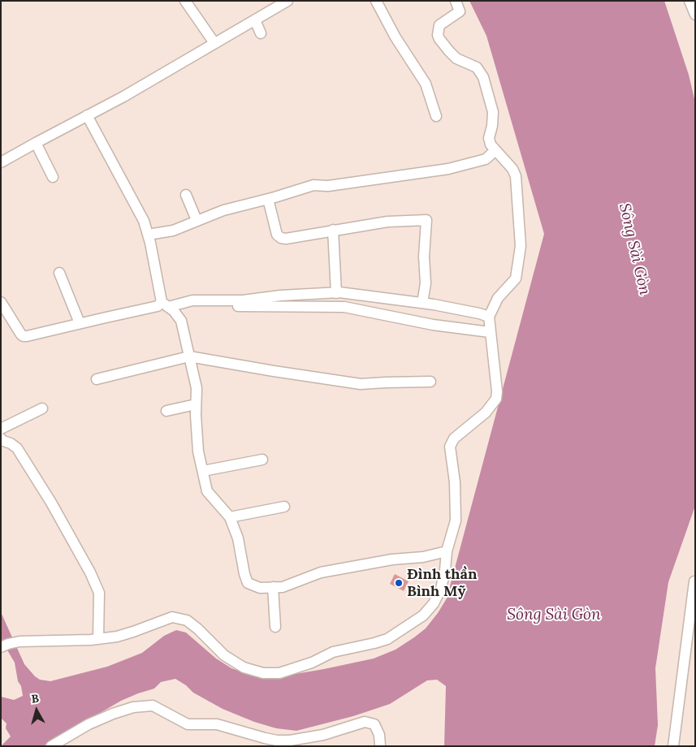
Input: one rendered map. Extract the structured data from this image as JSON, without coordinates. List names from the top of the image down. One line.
{"water":["Sông Sài Gòn"],"places":["Đình thần Bình Mỹ"],"north":"top"}
